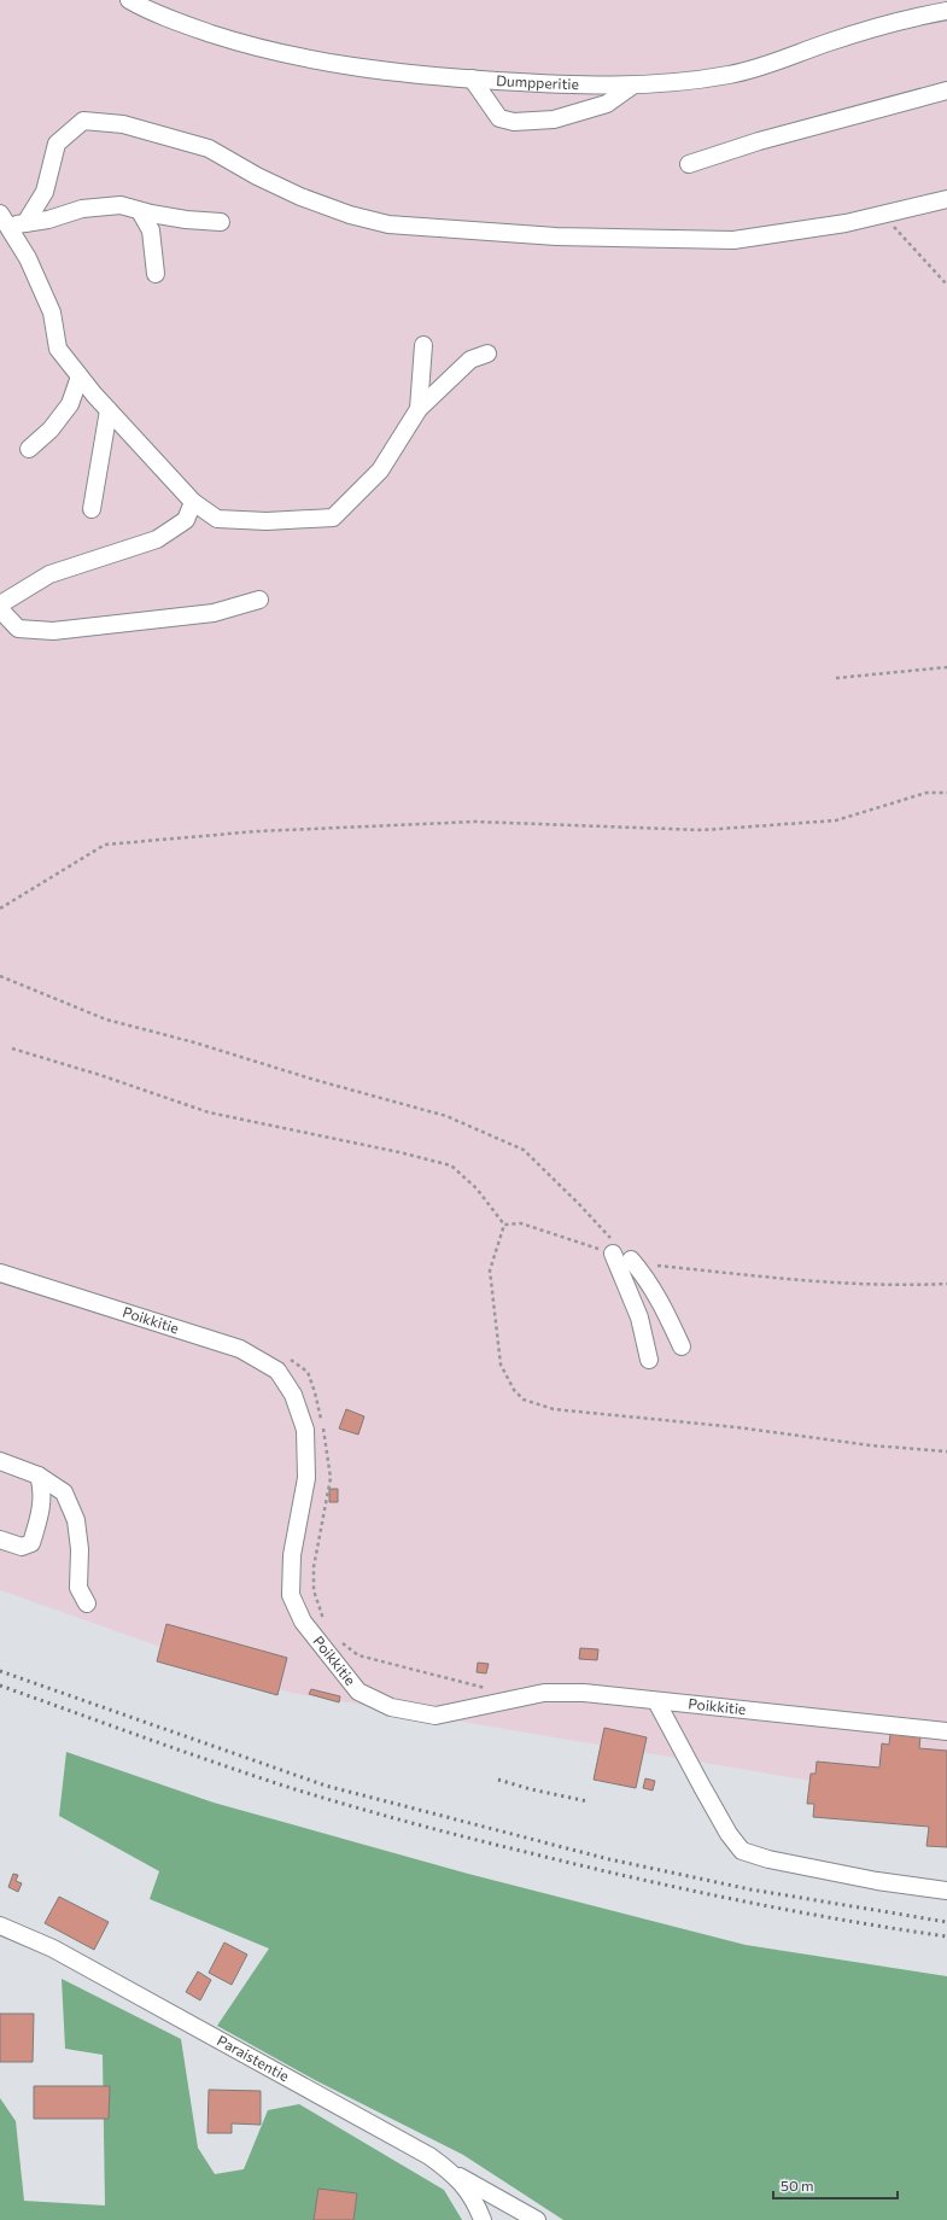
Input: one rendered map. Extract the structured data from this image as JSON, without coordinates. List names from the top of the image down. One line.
{"streets":{"street":["Dumpperitie","Poikkitie","Paraistentie"]},"scale_bar":"50 m"}
